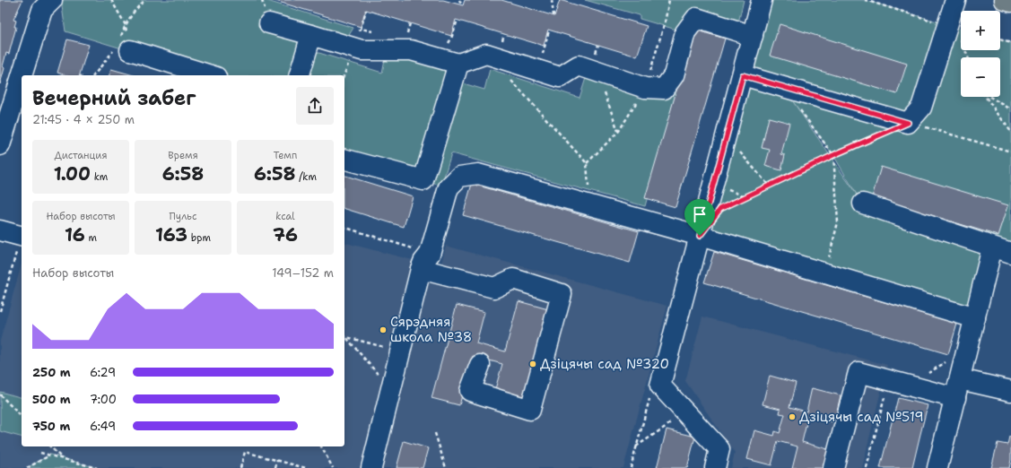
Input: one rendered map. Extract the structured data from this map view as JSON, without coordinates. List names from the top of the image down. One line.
{"places":["Сярэдняя школа №38","Дзіцячы сад №320","Дзіцячы сад №519"],"page":{"map_buttons":["+","−"],"heading":["Вечерний забег","21:45 · 4 × 250 m"],"stats":[["Дистанция","1.00 km"],["Время","6:58"],["Темп","6:58 /km"],["Набор высоты","16 m"],["Пульс","163 bpm"],["kcal","76"]],"chart":["Набор высоты","149–152 m"],"list":[{"name":"250 m","note":"6:29"},{"name":"500 m","note":"7:00"},{"name":"750 m","note":"6:49"}]}}
